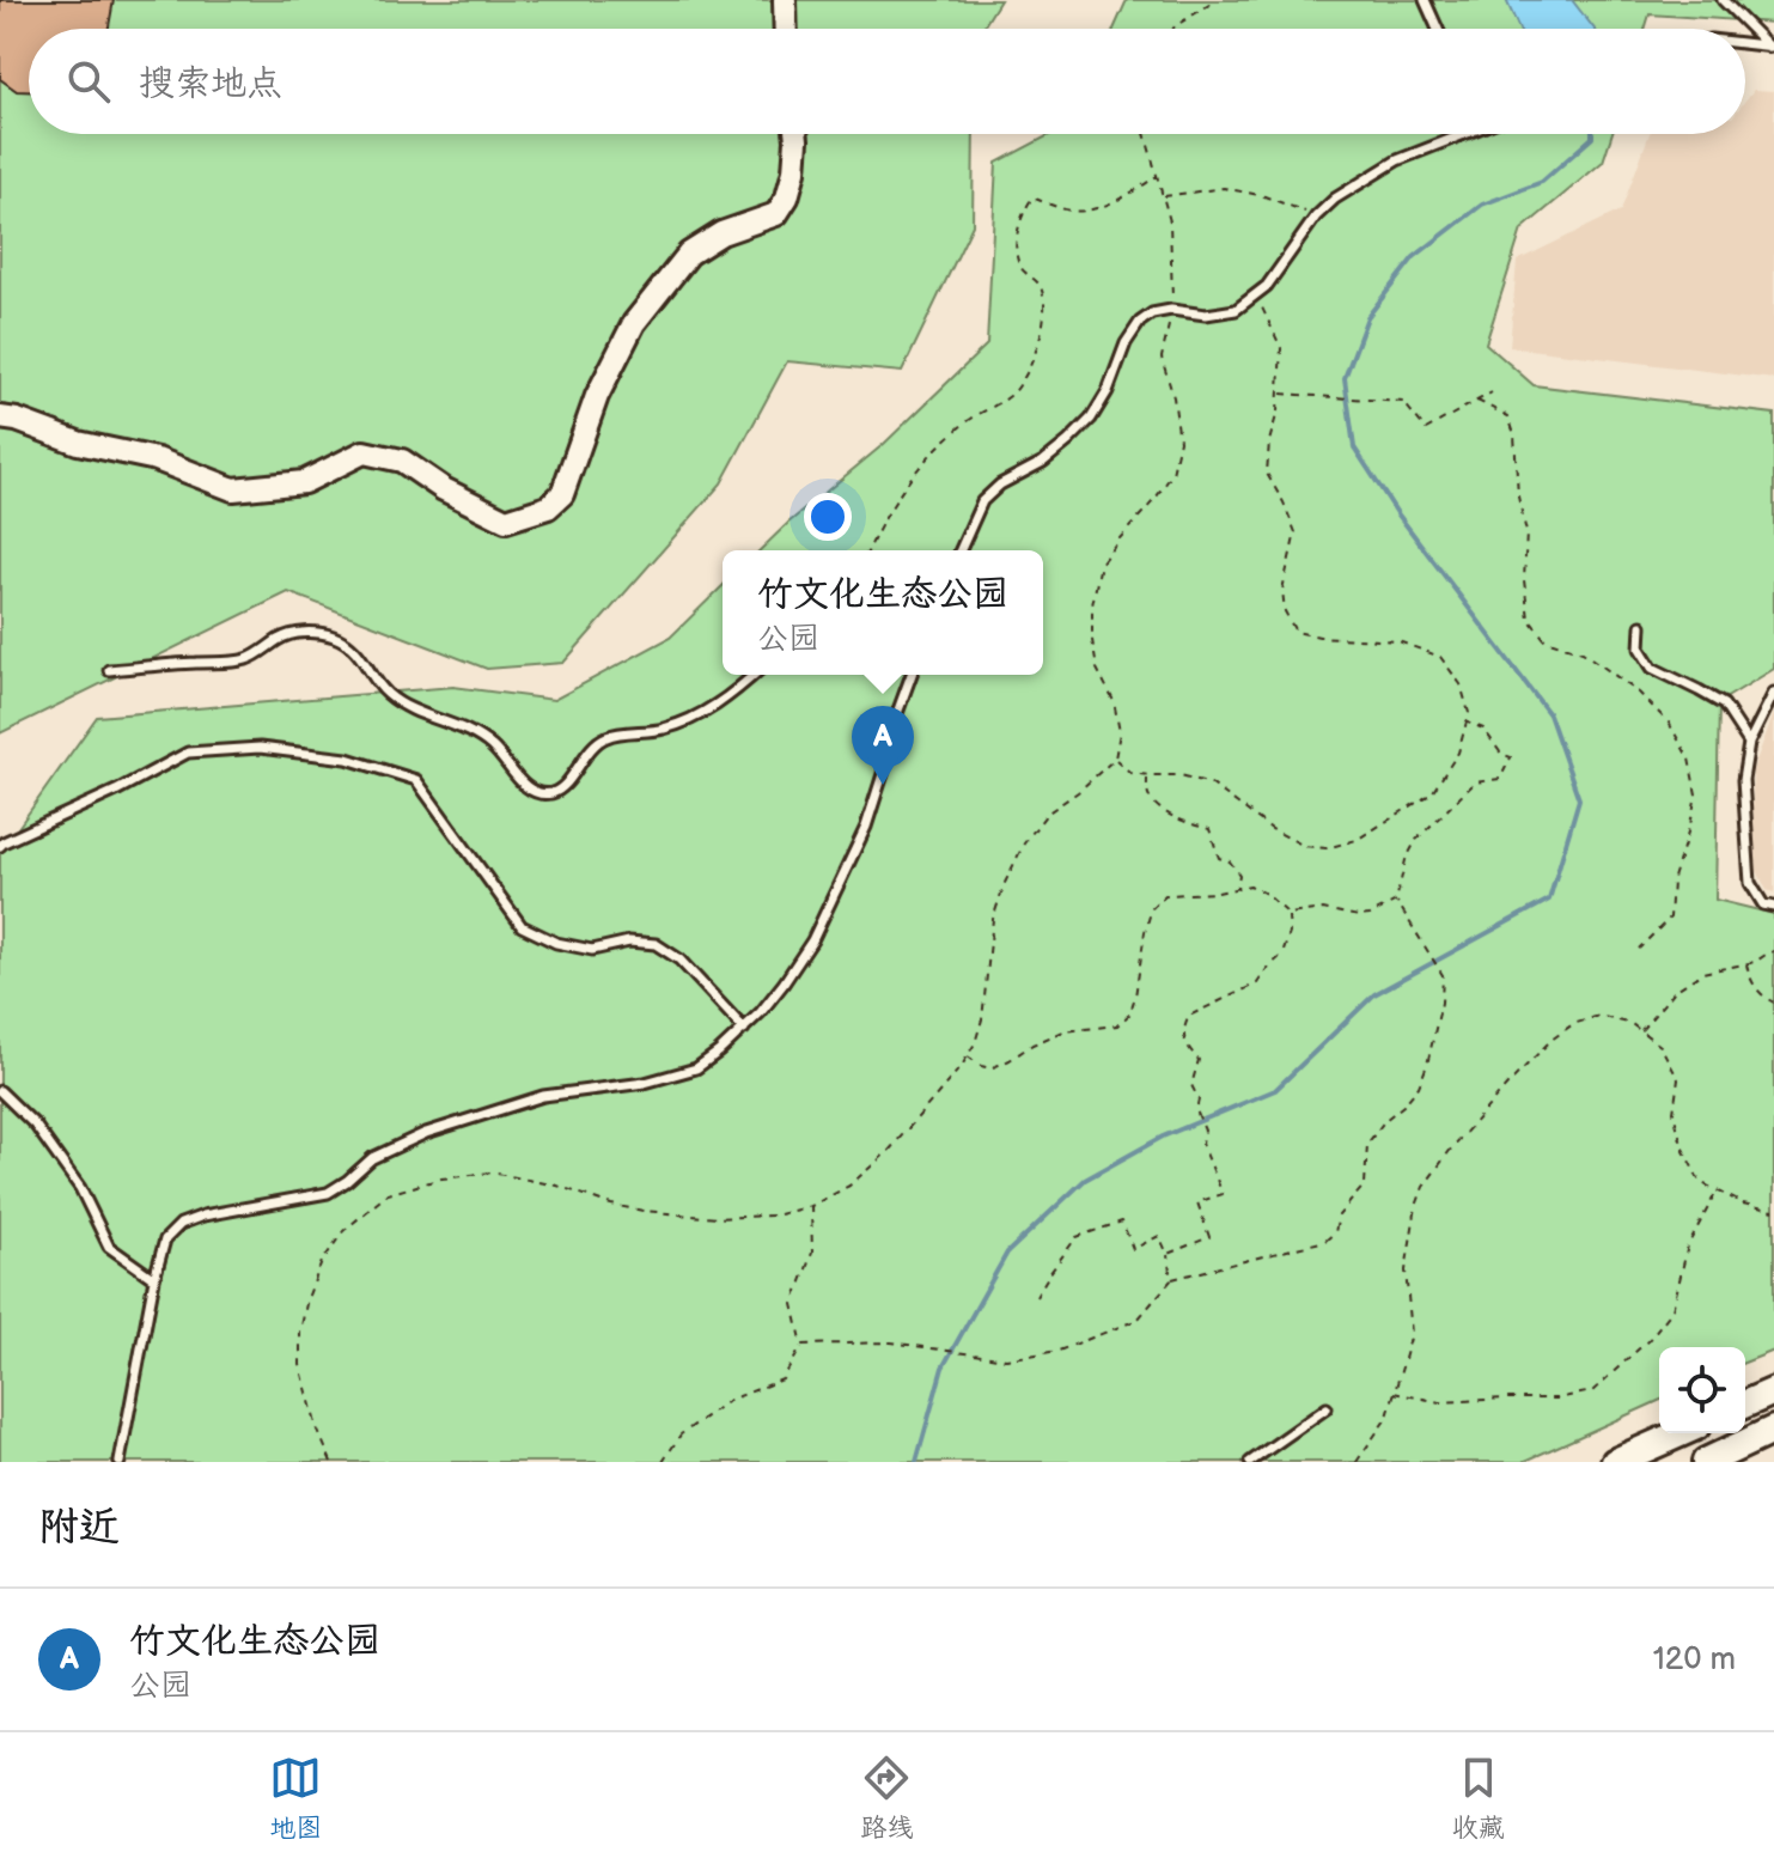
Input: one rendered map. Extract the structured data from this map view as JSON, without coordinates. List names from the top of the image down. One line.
{"page":{"search":"搜索地点","popup":["竹文化生态公园","公园"],"pins":"A","heading":"附近","list":[{"mark":"A","name":"竹文化生态公园","note":"公园","value":"120 m"}],"nav":["地图","路线","收藏"]}}
